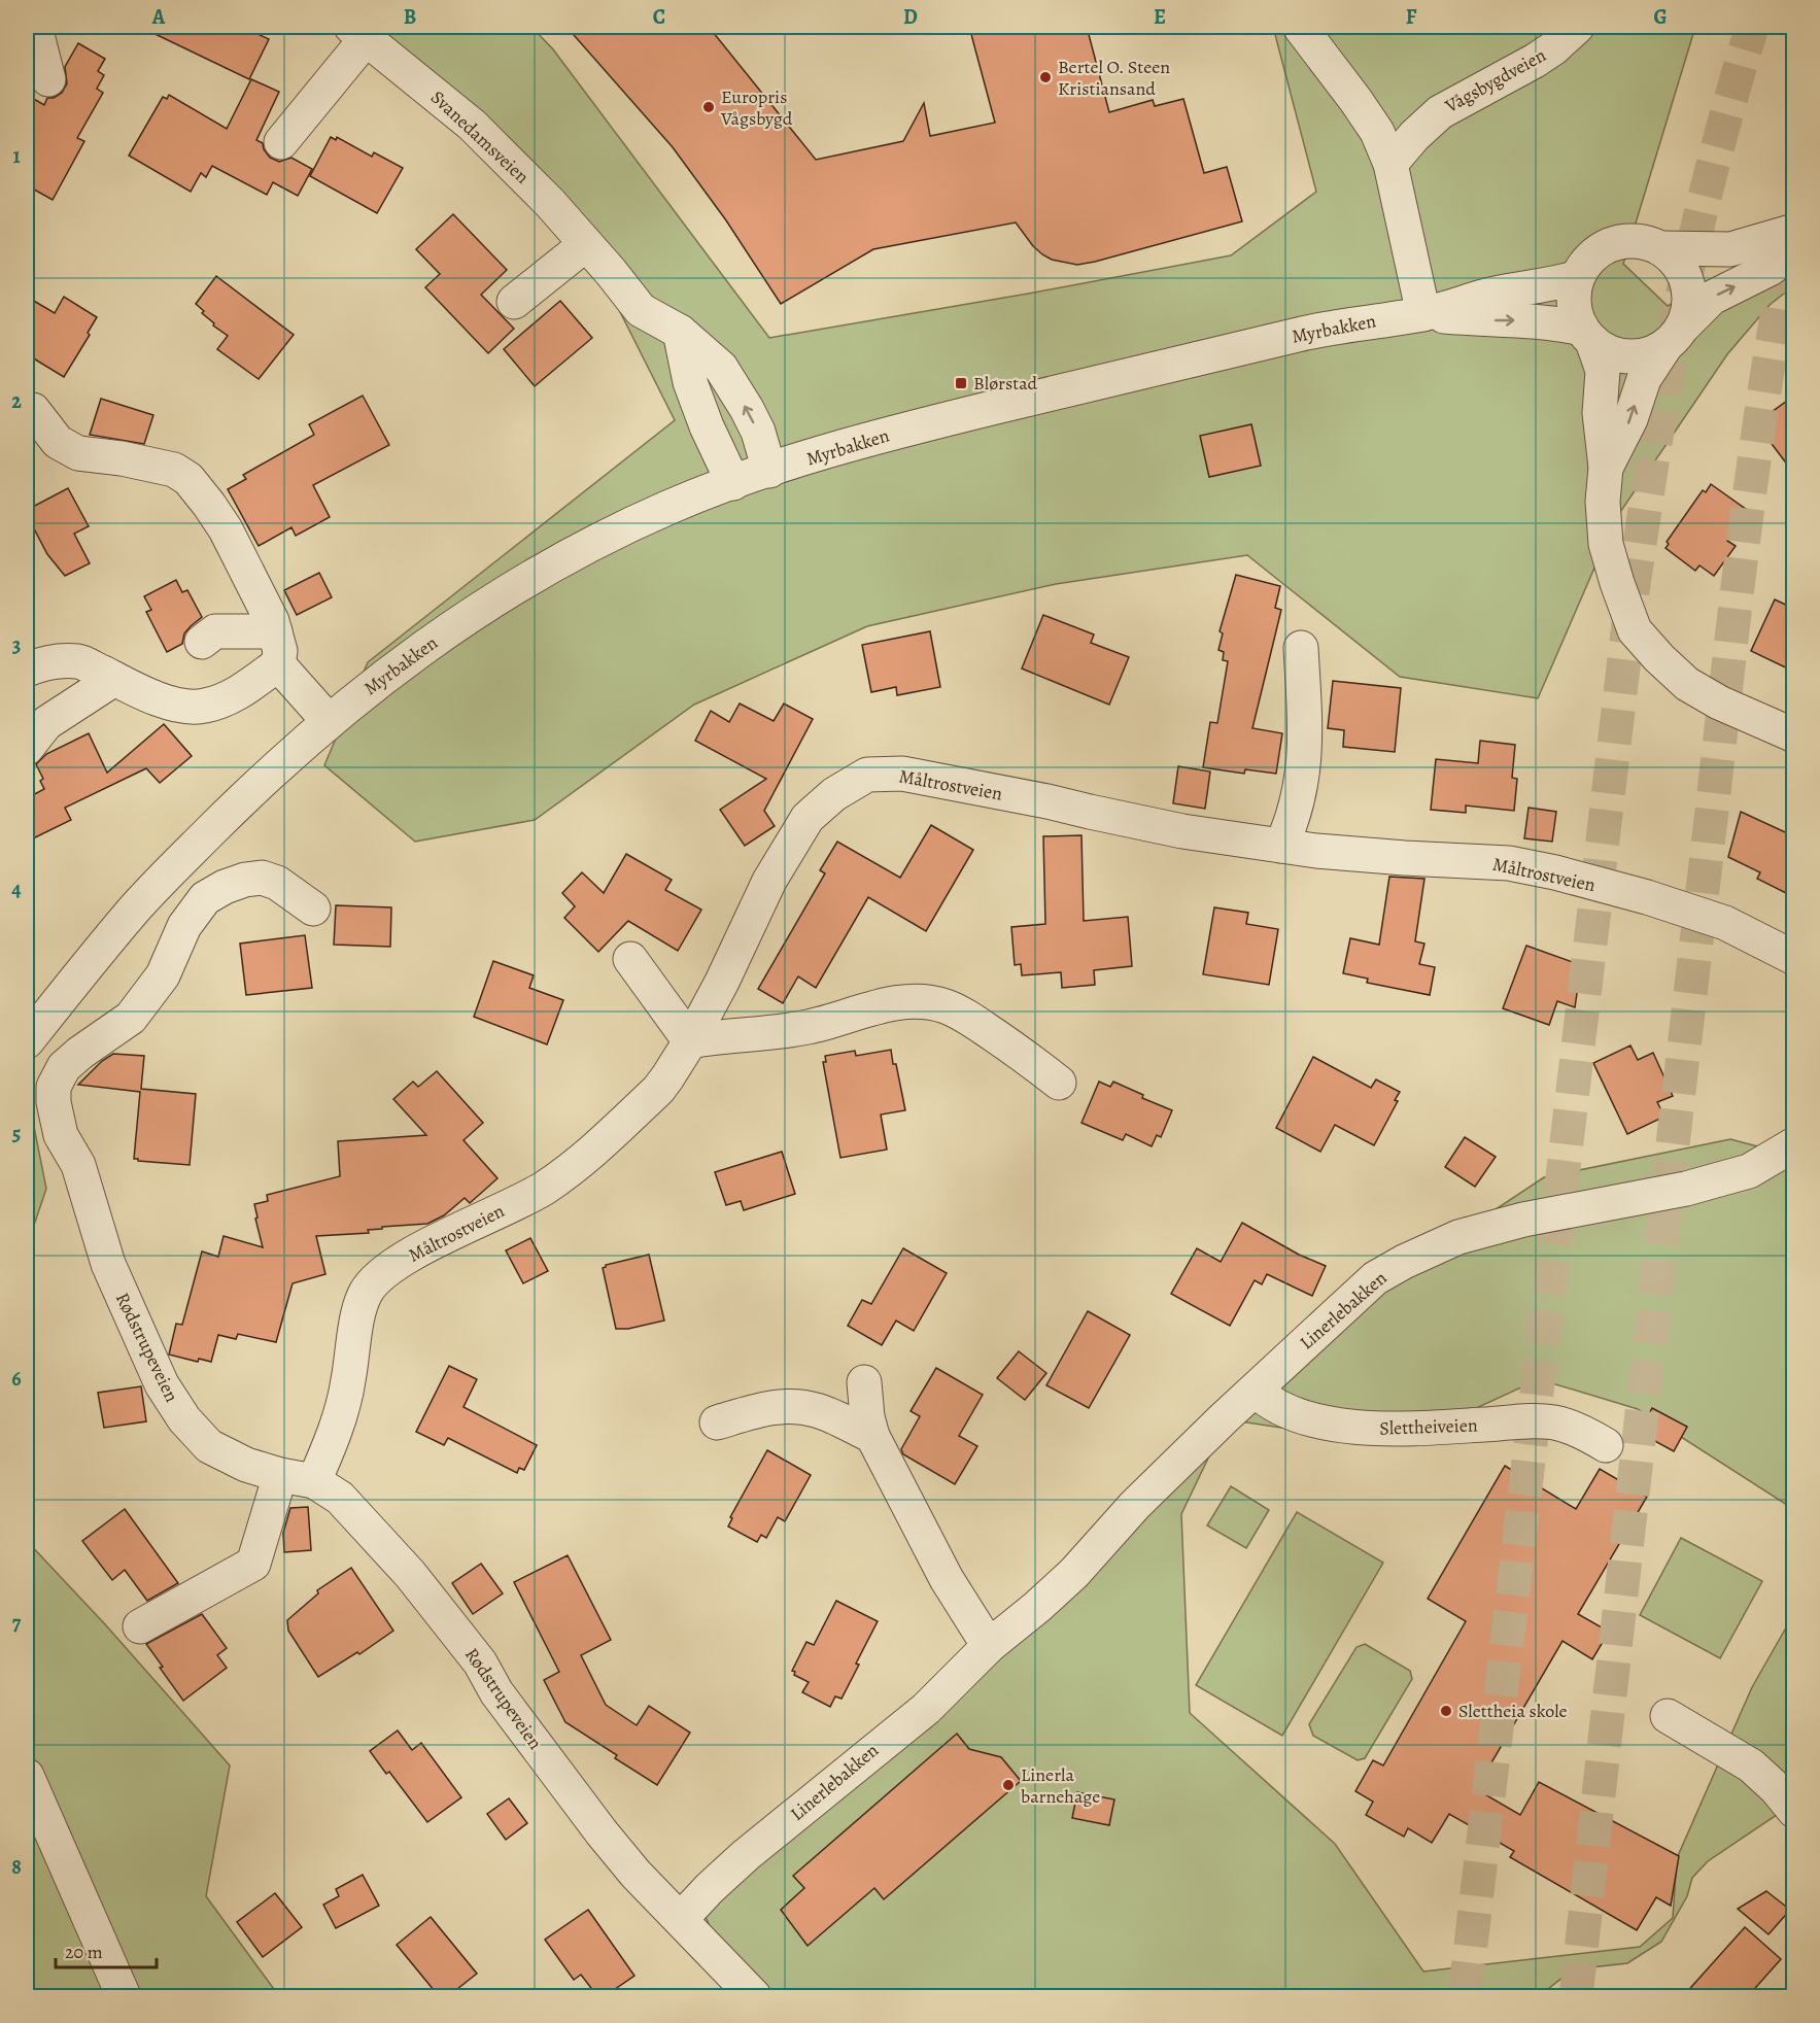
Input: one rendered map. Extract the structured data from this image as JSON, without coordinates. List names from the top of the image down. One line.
{"streets":{"street":["Vågsbygdveien","Svanedamsveien","Myrbakken","Måltrostveien","Linerlebakken","Rødstrupeveien","Slettheiveien"]},"crossings":[["Svanedamsveien","Myrbakken"],["Måltrostveien","Rødstrupeveien"],["Linerlebakken","Rødstrupeveien"],["Linerlebakken","Slettheiveien"]],"places":{"other":["Bertel O. Steen Kristiansand","Europris Vågsbygd","Slettheia skole","Linerla barnehage"],"transit":["Blørstad"]},"scale_bar":"20 m","grid":{"columns":["A","B","C","D","E","F","G"],"rows":["1","2","3","4","5","6","7","8"]}}
